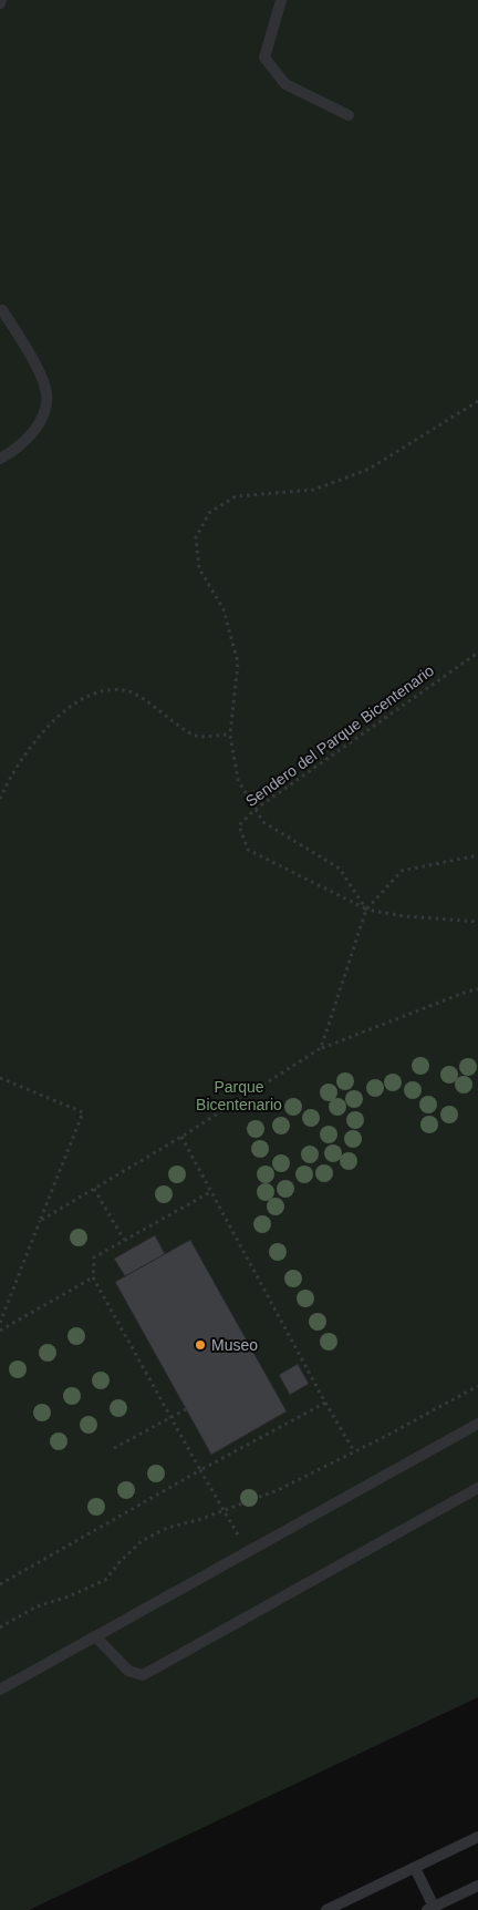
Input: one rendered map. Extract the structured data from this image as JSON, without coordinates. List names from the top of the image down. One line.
{"streets":{"path":["Sendero del Parque Bicentenario"]},"parks":["Parque Bicentenario"],"places":["Museo"]}
